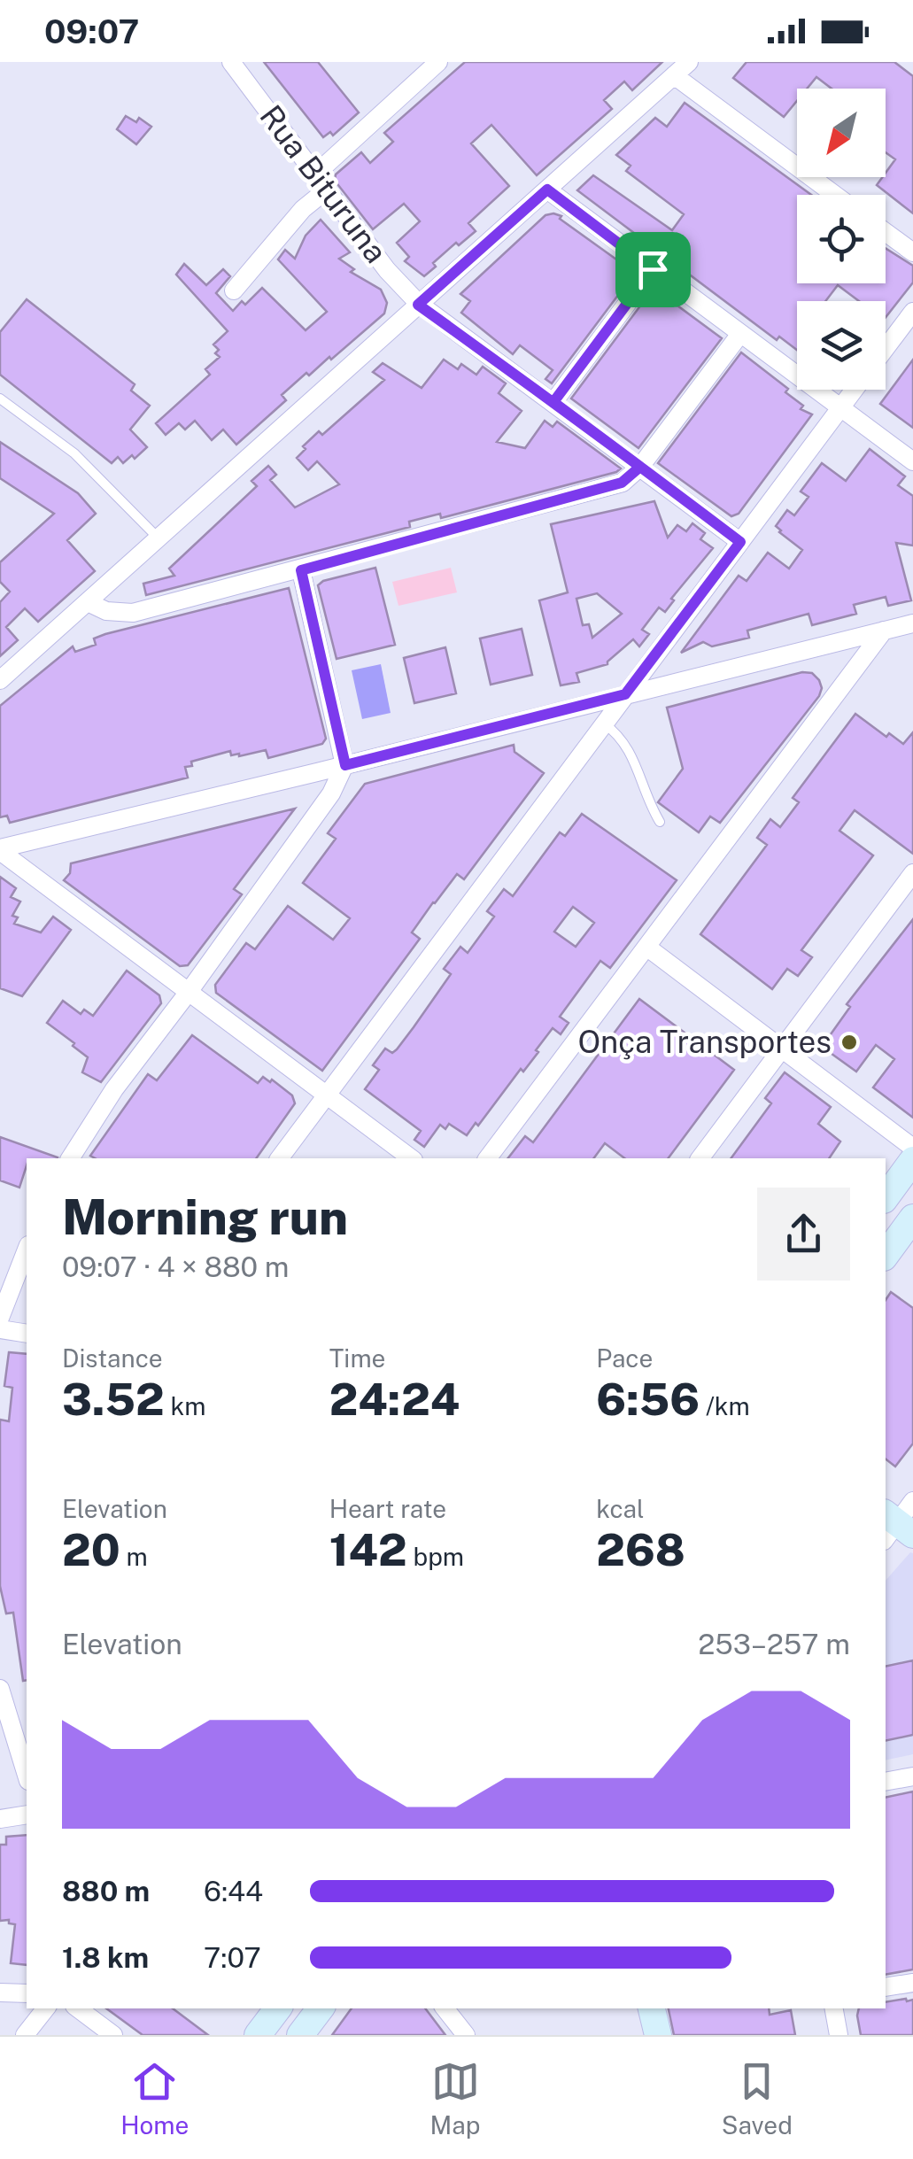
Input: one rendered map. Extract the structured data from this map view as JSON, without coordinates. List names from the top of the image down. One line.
{"streets":{"street":["Rua Bituruna"]},"places":["Onça Transportes"],"north":"bottom left","page":{"status":"09:07","heading":["Morning run","09:07 · 4 × 880 m"],"stats":[["Distance","3.52 km"],["Time","24:24"],["Pace","6:56 /km"],["Elevation","20 m"],["Heart rate","142 bpm"],["kcal","268"]],"chart":["Elevation","253–257 m"],"list":[{"name":"880 m","note":"6:44"},{"name":"1.8 km","note":"7:07"}],"tabs":["Home","Map","Saved"]}}
